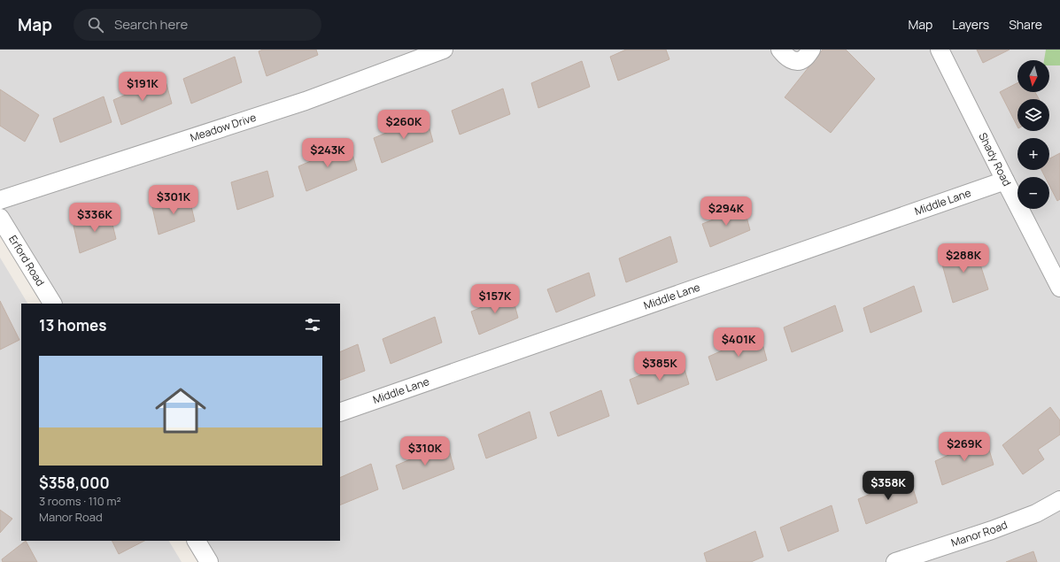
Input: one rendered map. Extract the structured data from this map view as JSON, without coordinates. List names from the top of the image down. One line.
{"streets":{"street":["Meadow Drive","Shady Road","Middle Lane","Erford Road","Manor Road"]},"crossings":[["Shady Road","Middle Lane"]],"north":"bottom","page":{"header":"Map","search":"Search here","nav":["Map","Layers","Share"],"map_buttons":["+","−"],"price":["$191K","$260K","$243K","$301K","$294K","$336K","$288K","$157K","$401K","$385K","$269K","$310K","$358K"],"heading":"13 homes","list":[{"name":"$358,000","note":"3 rooms · 110 m² · Manor Road"}]}}
